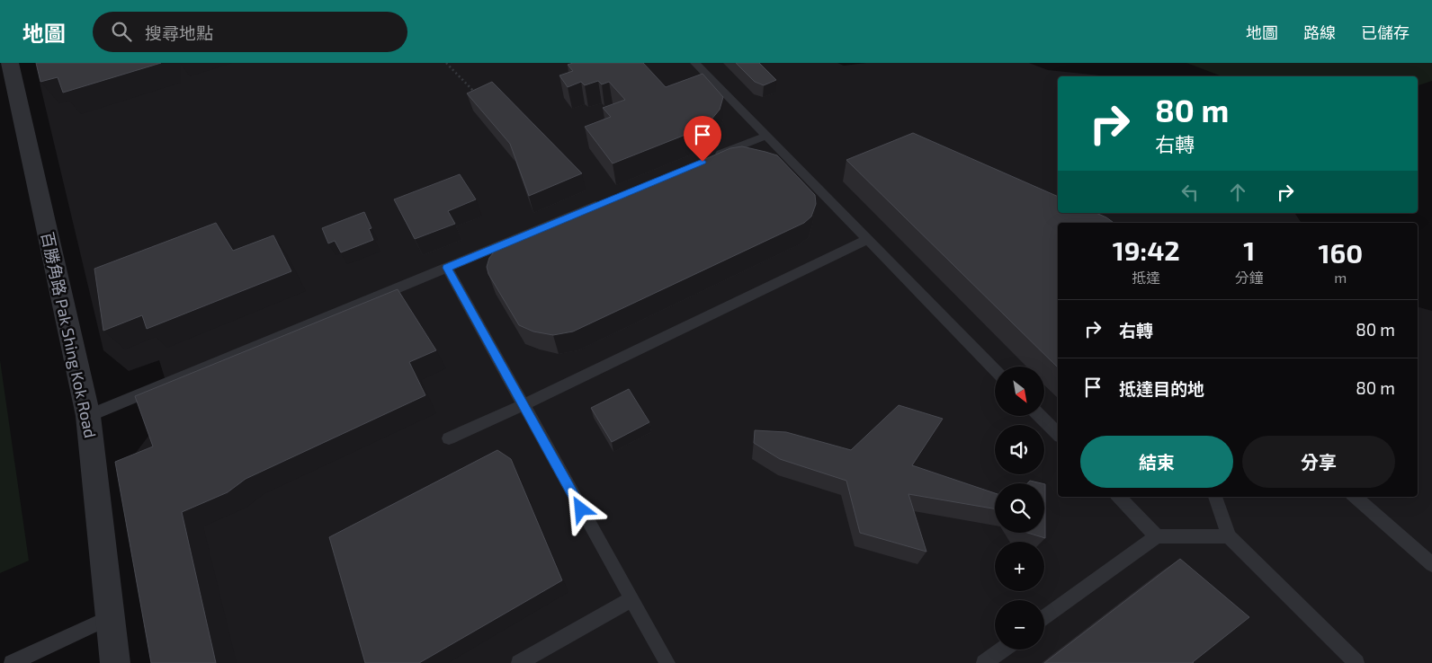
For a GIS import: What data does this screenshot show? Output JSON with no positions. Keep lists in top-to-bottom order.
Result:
{
  "streets": {
    "street": ["百勝角路 Pak Shing Kok Road"]
  },
  "north": "bottom right",
  "page": {
    "header": "地圖",
    "search": "搜尋地點",
    "nav": ["地圖", "路線", "已儲存"],
    "turn": ["80 m", "右轉"],
    "eta": [
      "19:42",
      "抵達",
      "1",
      "分鐘",
      "160",
      "m"
    ],
    "list": [
      {
        "name": "右轉",
        "value": "80 m"
      },
      {
        "name": "抵達目的地",
        "value": "80 m"
      }
    ],
    "map_buttons": ["+", "−"],
    "buttons": ["結束", "分享"]
  }
}
